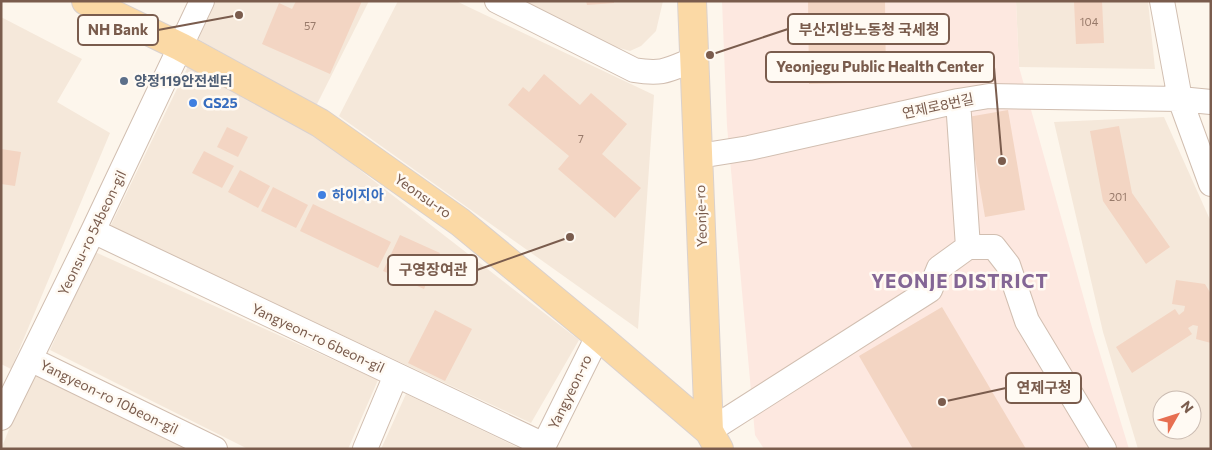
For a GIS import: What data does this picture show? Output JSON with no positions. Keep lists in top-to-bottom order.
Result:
{
  "streets": {
    "main road": ["Yeonsu-ro", "Yeonje-ro"],
    "street": [
      "연제로8번길",
      "Yeonsu-ro 54beon-gil",
      "Yangyeon-ro 6beon-gil",
      "Yangyeon-ro",
      "Yangyeon-ro 10beon-gil"
    ]
  },
  "crossings": [
    ["연제로8번길", "Yeonje-ro"],
    ["Yeonsu-ro", "Yeonje-ro"],
    ["Yeonsu-ro", "Yeonsu-ro 54beon-gil"],
    ["Yeonsu-ro", "Yangyeon-ro"],
    ["Yeonsu-ro 54beon-gil", "Yangyeon-ro 6beon-gil"],
    ["Yeonsu-ro 54beon-gil", "Yangyeon-ro 10beon-gil"],
    ["Yangyeon-ro 6beon-gil", "Yangyeon-ro"]
  ],
  "districts": ["YEONJE DISTRICT"],
  "places": [
    "NH Bank",
    "부산지방노동청 국세청",
    "양정119안전센터",
    "GS25",
    "Yeonjegu Public Health Center",
    "하이지아",
    "구영장여관",
    "연제구청"
  ],
  "house_numbers": [
    "104",
    "57",
    "7",
    "201"
  ],
  "north": "top right"
}
